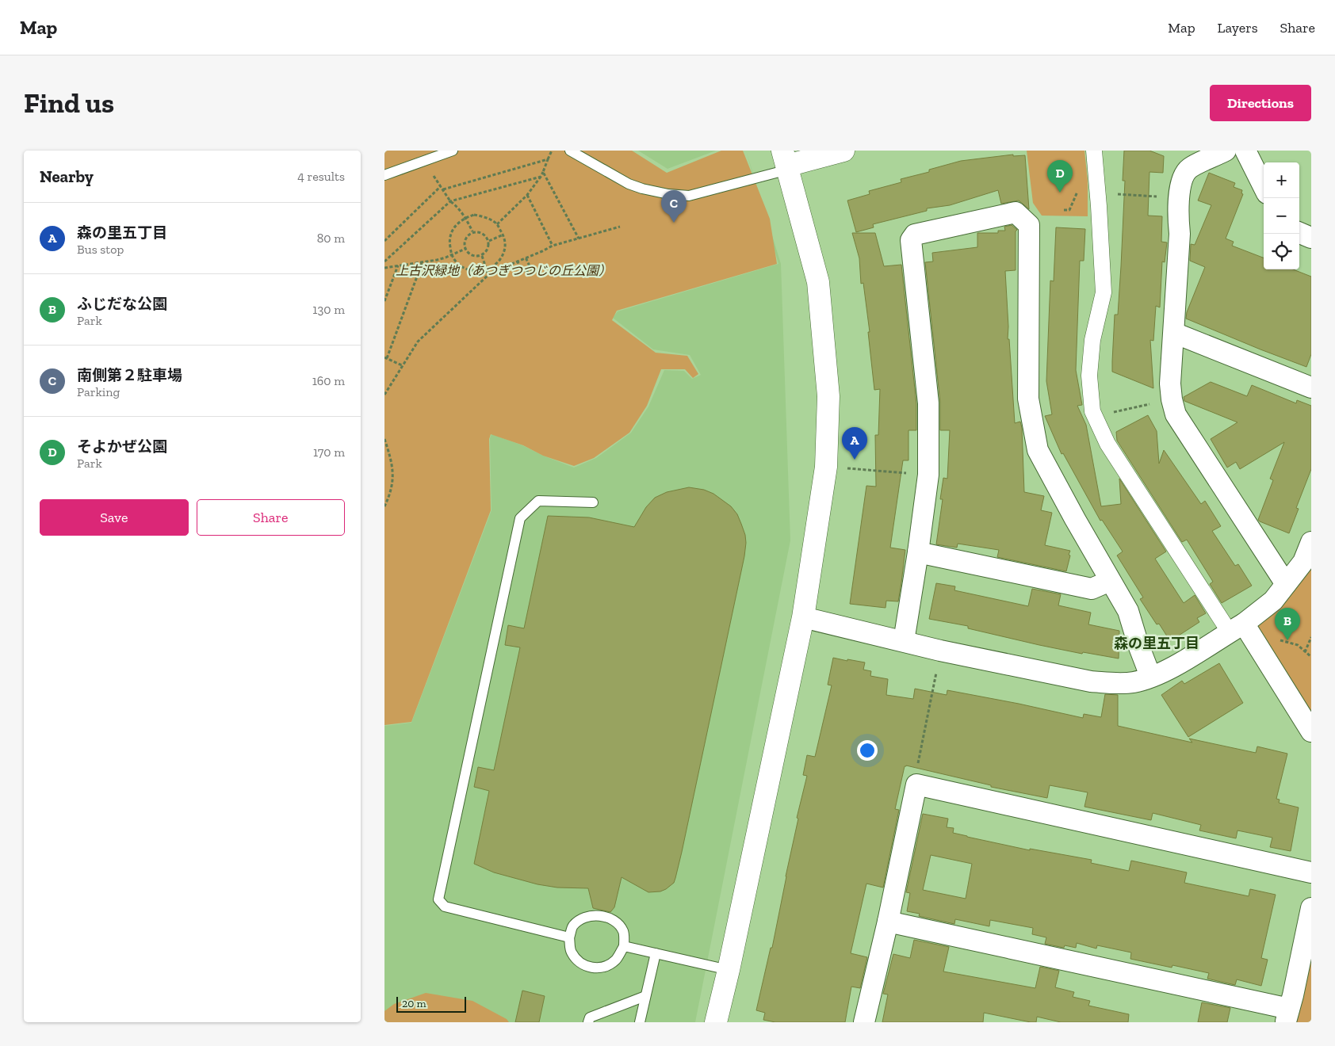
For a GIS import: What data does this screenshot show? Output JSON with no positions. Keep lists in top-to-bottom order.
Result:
{
  "districts": ["森の里五丁目"],
  "parks": ["上古沢緑地（あつぎつつじの丘公園）"],
  "scale_bar": "20 m",
  "page": {
    "header": "Map",
    "nav": ["Map", "Layers", "Share"],
    "buttons": [
      "Directions",
      ["Save", "Share"]
    ],
    "title": "Find us",
    "heading": ["Nearby", "4 results"],
    "pins": [
      "D",
      "C",
      "A",
      "B"
    ],
    "map_buttons": ["+", "−"],
    "list": [
      {
        "mark": "A",
        "name": "森の里五丁目",
        "note": "Bus stop",
        "value": "80 m"
      },
      {
        "mark": "B",
        "name": "ふじだな公園",
        "note": "Park",
        "value": "130 m"
      },
      {
        "mark": "C",
        "name": "南側第２駐車場",
        "note": "Parking",
        "value": "160 m"
      },
      {
        "mark": "D",
        "name": "そよかぜ公園",
        "note": "Park",
        "value": "170 m"
      }
    ],
    "scale": "20 m"
  }
}
